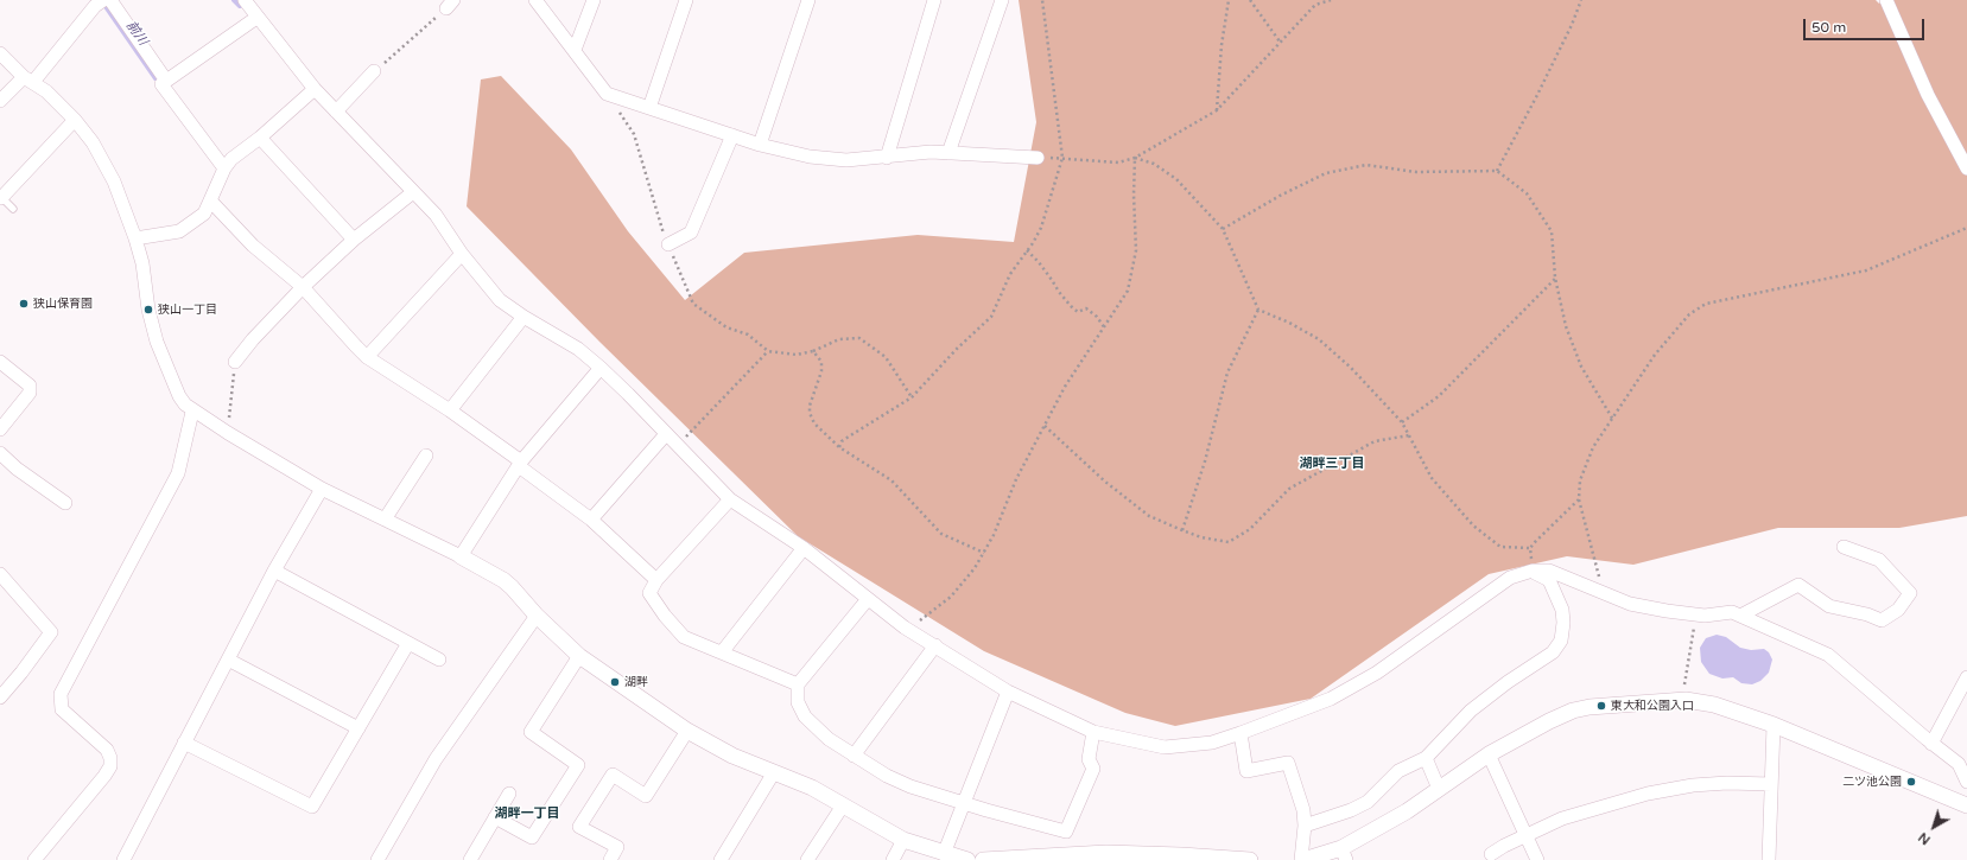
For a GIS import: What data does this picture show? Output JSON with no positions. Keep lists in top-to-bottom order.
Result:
{
  "districts": ["湖畔三丁目", "湖畔一丁目"],
  "water": ["前川"],
  "places": [
    "狭山保育園",
    "狭山一丁目",
    "湖畔",
    "東大和公園入口",
    "二ツ池公園"
  ],
  "scale_bar": "50 m",
  "north": "bottom left"
}
